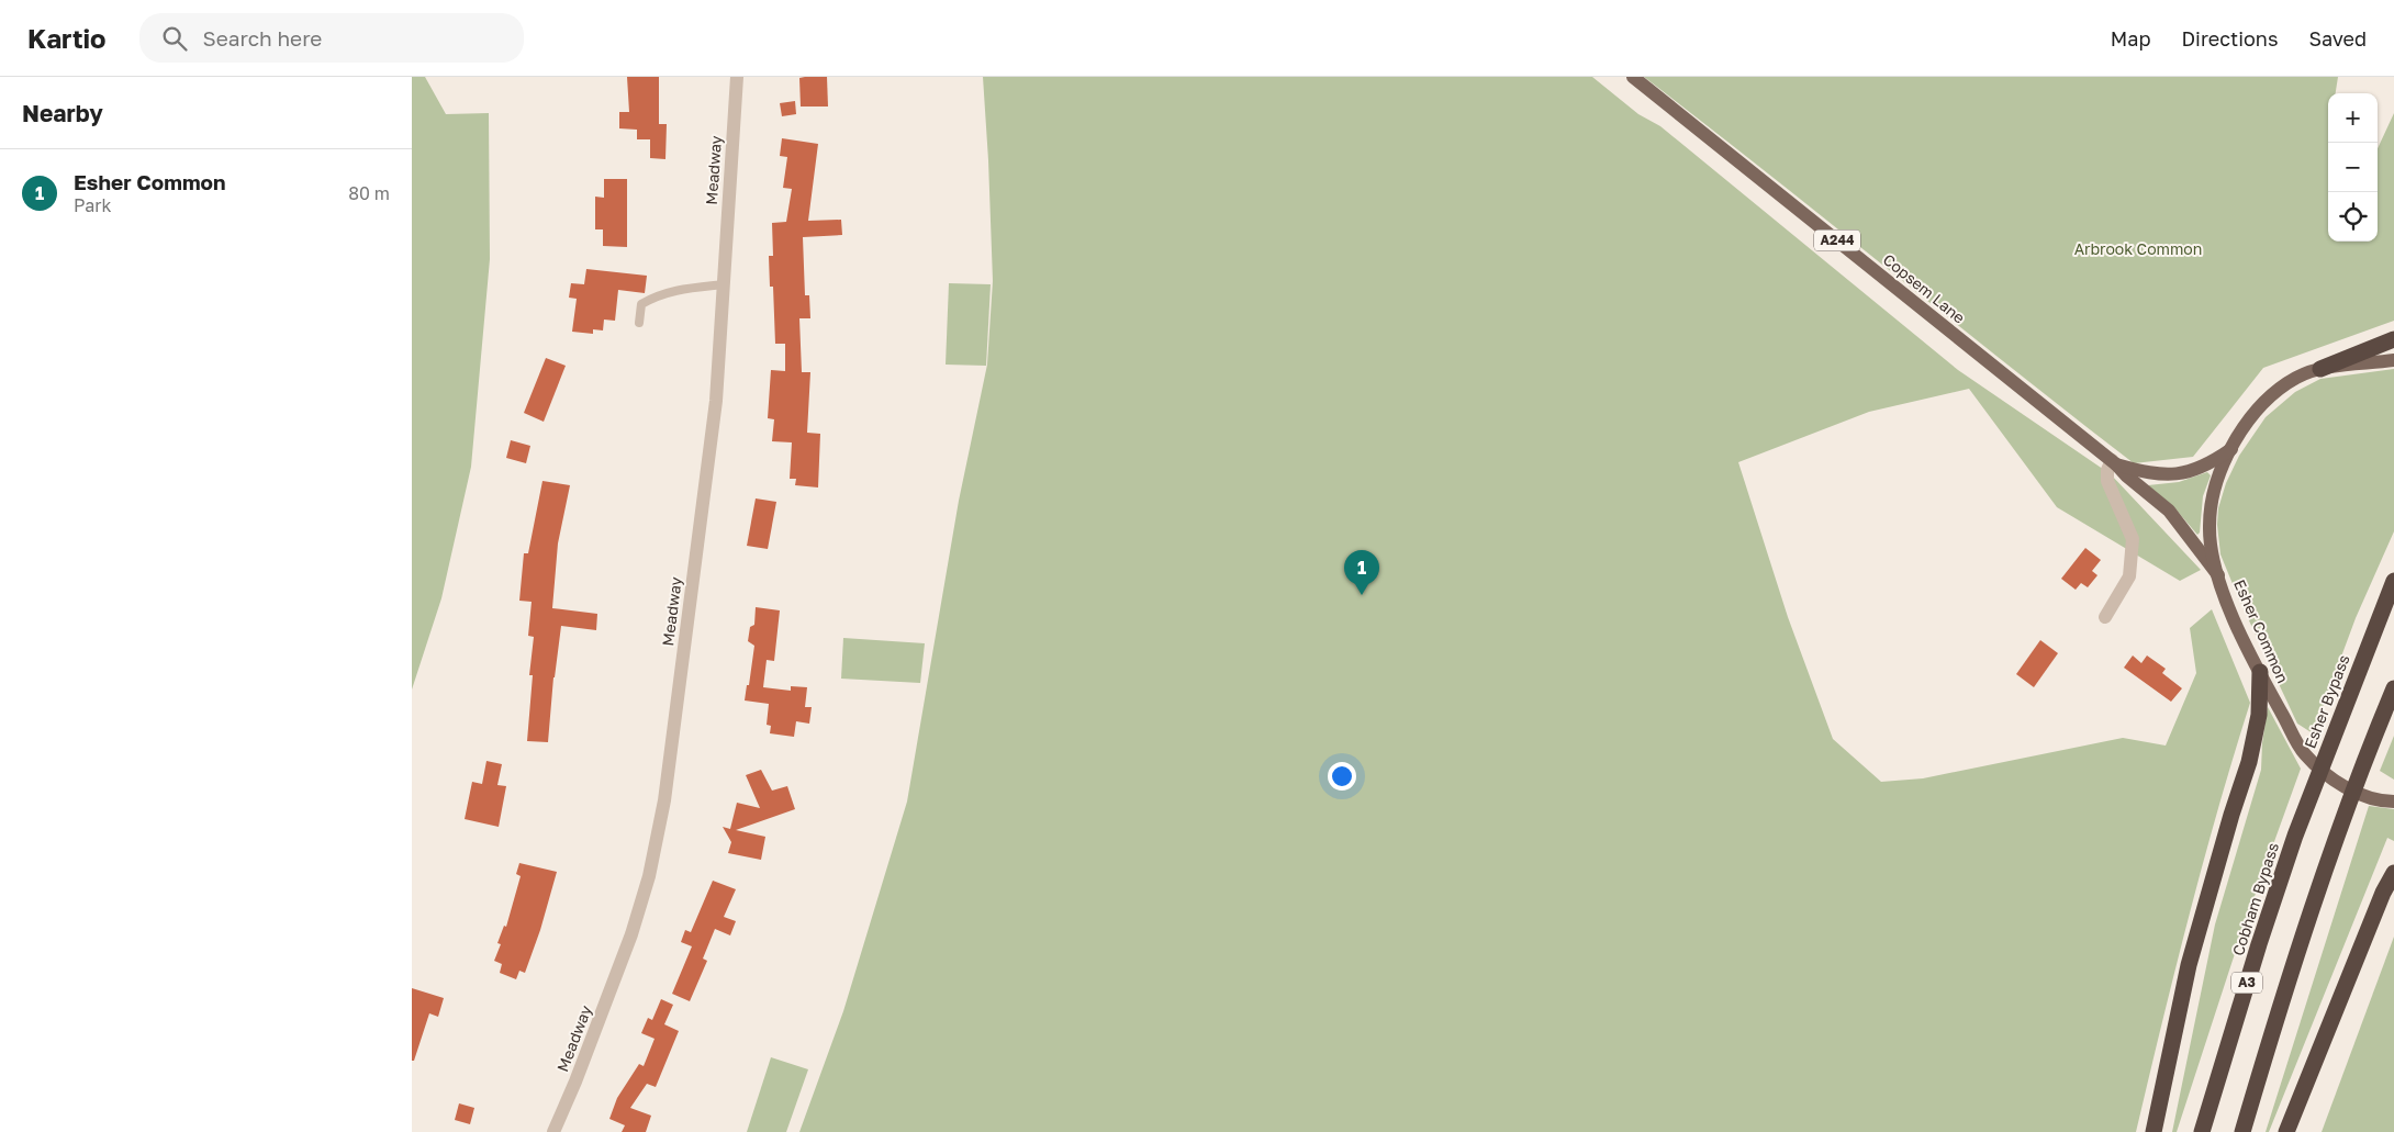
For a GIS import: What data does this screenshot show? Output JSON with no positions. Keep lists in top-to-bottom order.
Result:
{
  "streets": {
    "highway": ["Esher Bypass", "Cobham Bypass", "A3"],
    "main road": ["A244", "Copsem Lane", "Esher Common"],
    "street": ["Meadway"]
  },
  "crossings": [
    ["Copsem Lane", "Esher Common"],
    ["Esher Bypass", "Cobham Bypass"]
  ],
  "parks": ["Arbrook Common"],
  "page": {
    "header": "Kartio",
    "search": "Search here",
    "nav": ["Map", "Directions", "Saved"],
    "heading": "Nearby",
    "map_buttons": ["+", "−"],
    "list": [
      {
        "mark": "1",
        "name": "Esher Common",
        "note": "Park",
        "value": "80 m"
      }
    ],
    "pins": "1"
  }
}
